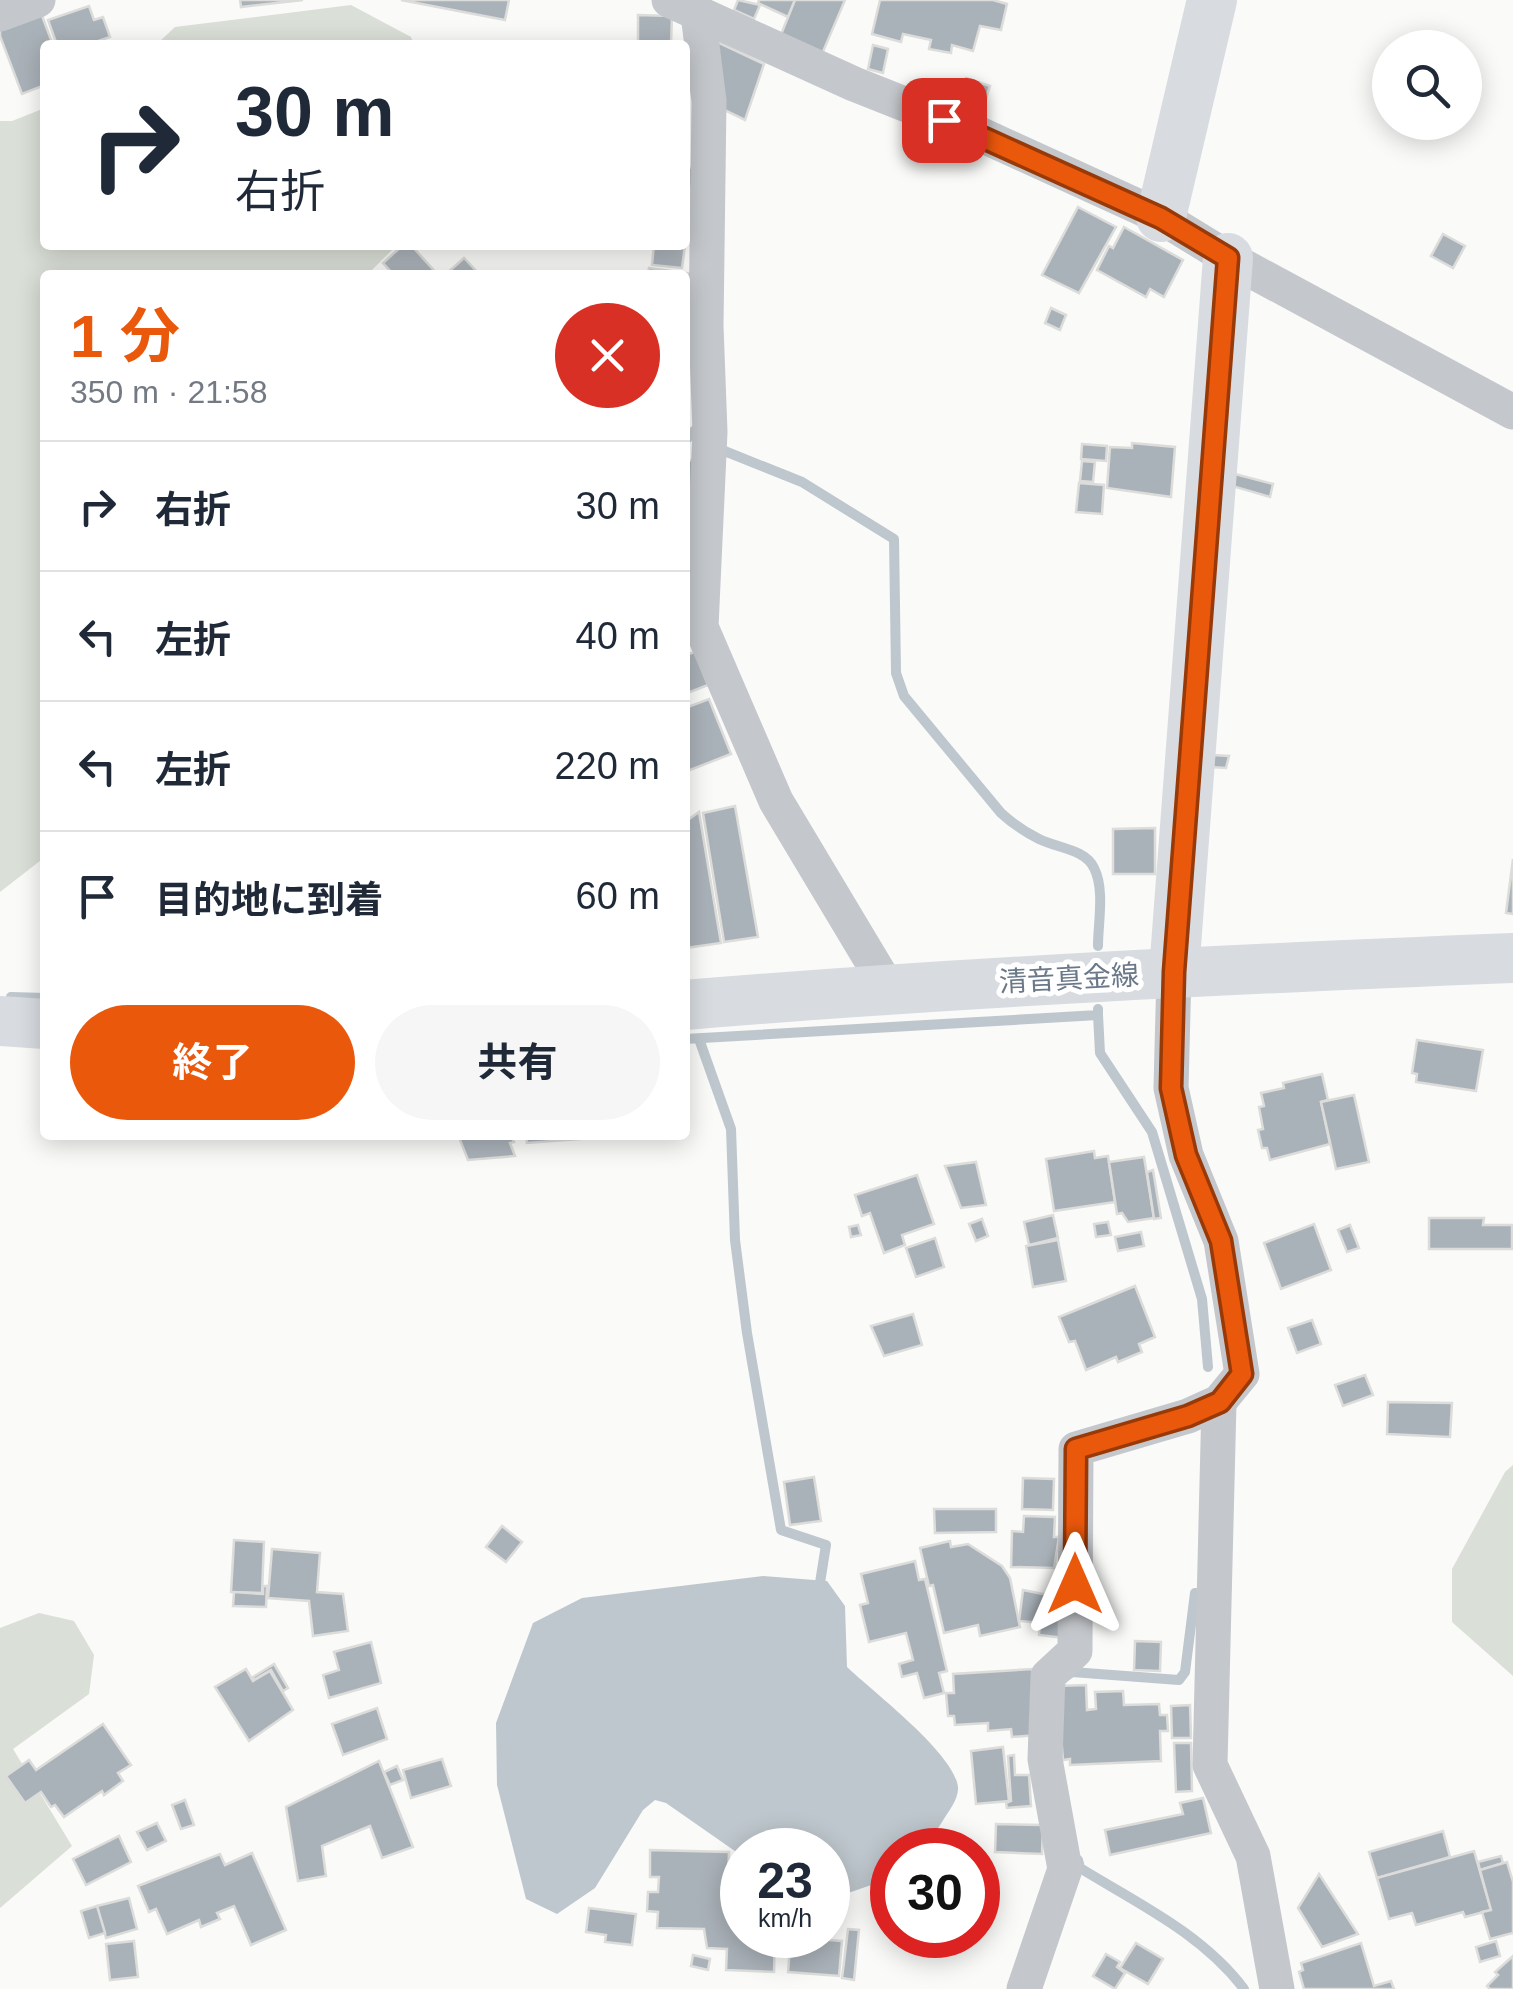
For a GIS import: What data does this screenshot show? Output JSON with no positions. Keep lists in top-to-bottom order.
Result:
{
  "streets": {
    "street": ["清音真金線"]
  },
  "page": {
    "turn": ["30 m", "右折"],
    "heading": ["1 分", "350 m · 21:58"],
    "list": [
      {
        "name": "右折",
        "value": "30 m"
      },
      {
        "name": "左折",
        "value": "40 m"
      },
      {
        "name": "左折",
        "value": "220 m"
      },
      {
        "name": "目的地に到着",
        "value": "60 m"
      }
    ],
    "buttons": ["終了", "共有"],
    "speed": "23 km/h",
    "limit": "30"
  }
}
